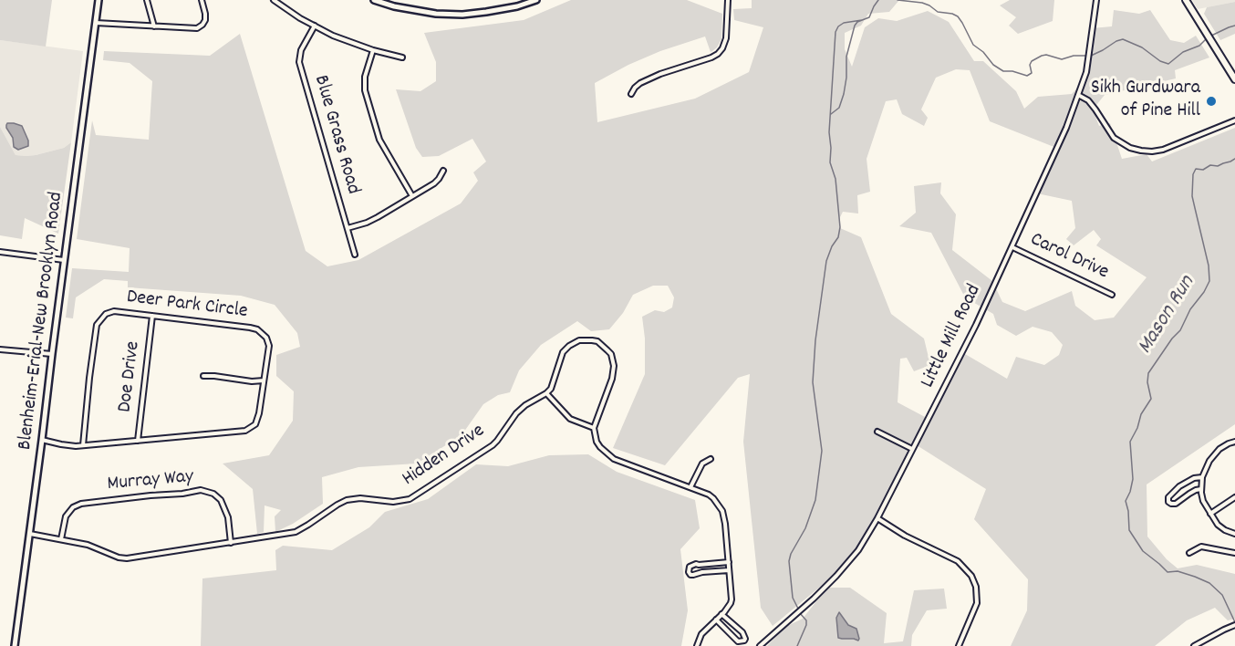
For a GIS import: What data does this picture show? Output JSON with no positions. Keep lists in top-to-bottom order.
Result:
{
  "streets": {
    "main road": ["Blenheim-Erial-New Brooklyn Road"],
    "street": [
      "Blue Grass Road",
      "Carol Drive",
      "Deer Park Circle",
      "Little Mill Road",
      "Doe Drive",
      "Hidden Drive",
      "Murray Way"
    ]
  },
  "crossings": [
    ["Carol Drive", "Little Mill Road"],
    ["Deer Park Circle", "Blenheim-Erial-New Brooklyn Road"],
    ["Deer Park Circle", "Doe Drive"],
    ["Blenheim-Erial-New Brooklyn Road", "Hidden Drive"],
    ["Hidden Drive", "Murray Way"]
  ],
  "water": ["Mason Run"],
  "places": ["Sikh Gurdwara of Pine Hill"]
}
